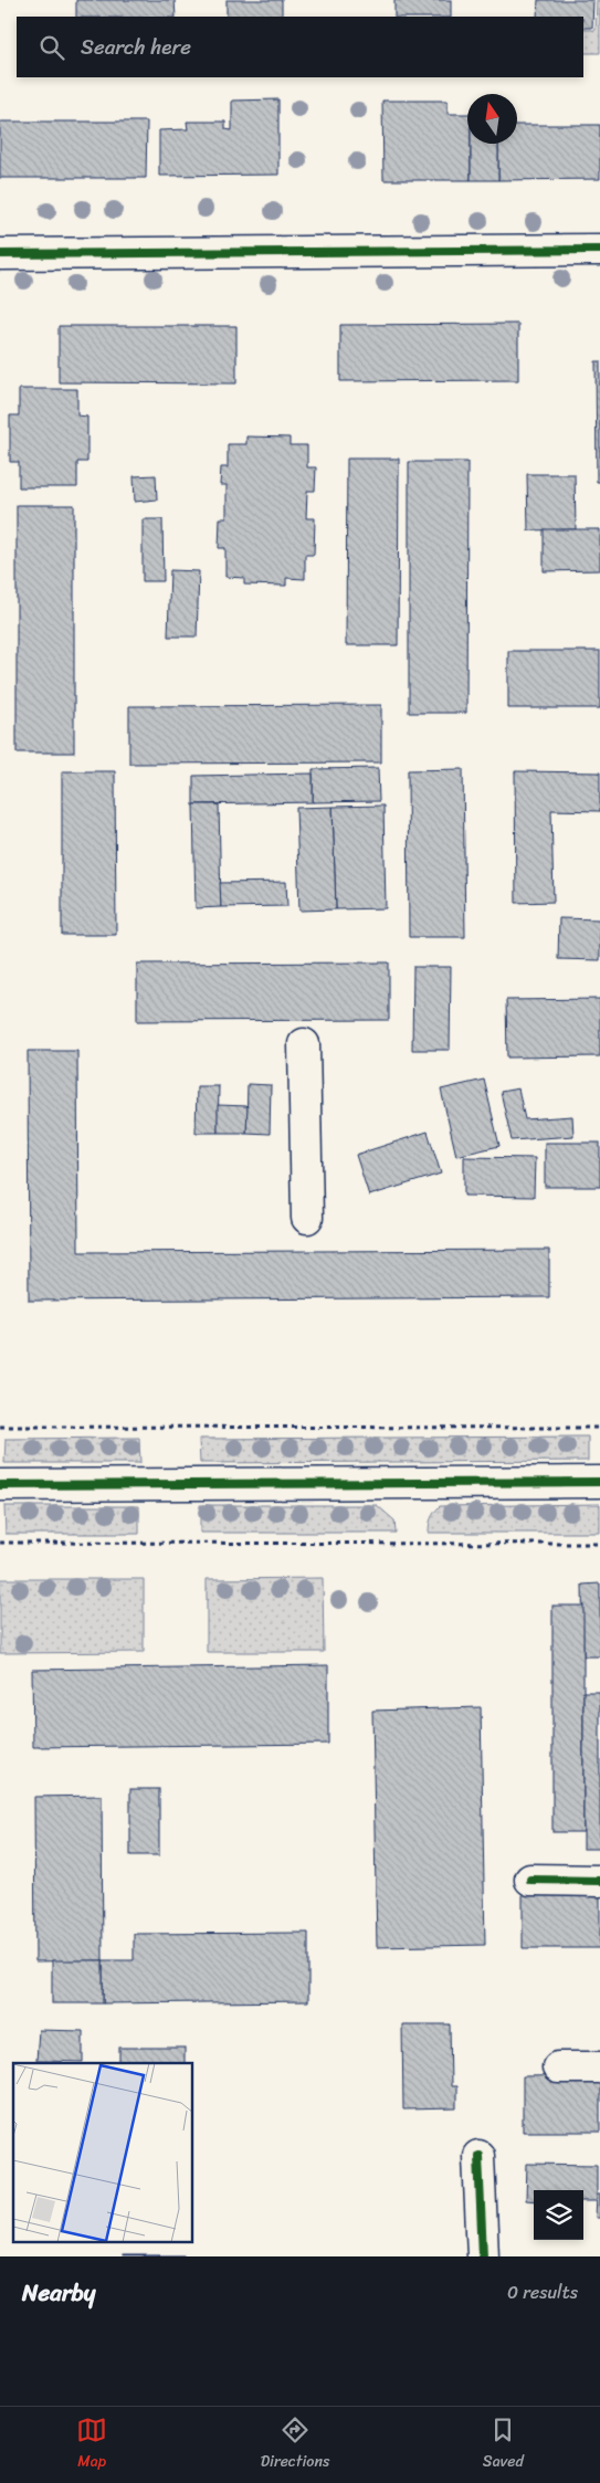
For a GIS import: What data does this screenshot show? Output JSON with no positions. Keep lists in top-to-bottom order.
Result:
{
  "north": "top",
  "page": {
    "search": "Search here",
    "heading": ["Nearby", "0 results"],
    "nav": ["Map", "Directions", "Saved"]
  }
}
